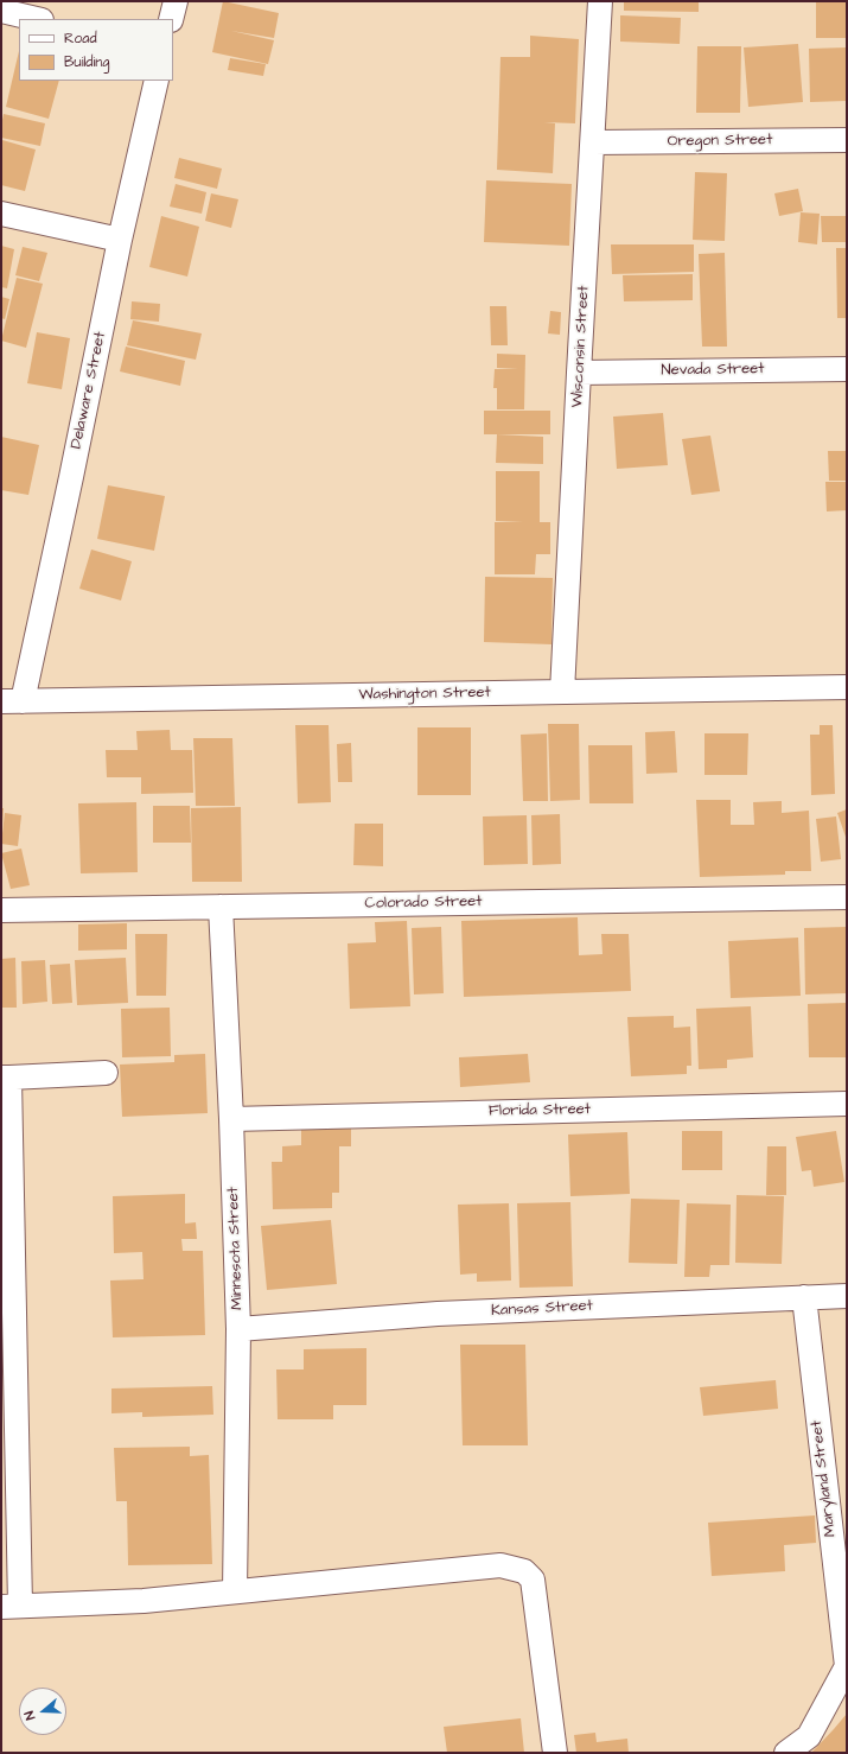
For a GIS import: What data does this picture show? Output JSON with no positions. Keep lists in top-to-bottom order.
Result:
{
  "streets": {
    "street": [
      "Oregon Street",
      "Wisconsin Street",
      "Nevada Street",
      "Delaware Street",
      "Washington Street",
      "Colorado Street",
      "Florida Street",
      "Minnesota Street",
      "Kansas Street",
      "Maryland Street"
    ]
  },
  "crossings": [
    ["Oregon Street", "Wisconsin Street"],
    ["Wisconsin Street", "Nevada Street"],
    ["Wisconsin Street", "Washington Street"],
    ["Delaware Street", "Washington Street"],
    ["Colorado Street", "Minnesota Street"],
    ["Florida Street", "Minnesota Street"],
    ["Minnesota Street", "Kansas Street"],
    ["Kansas Street", "Maryland Street"]
  ],
  "legend": ["Road", "Building"],
  "north": "left"
}
